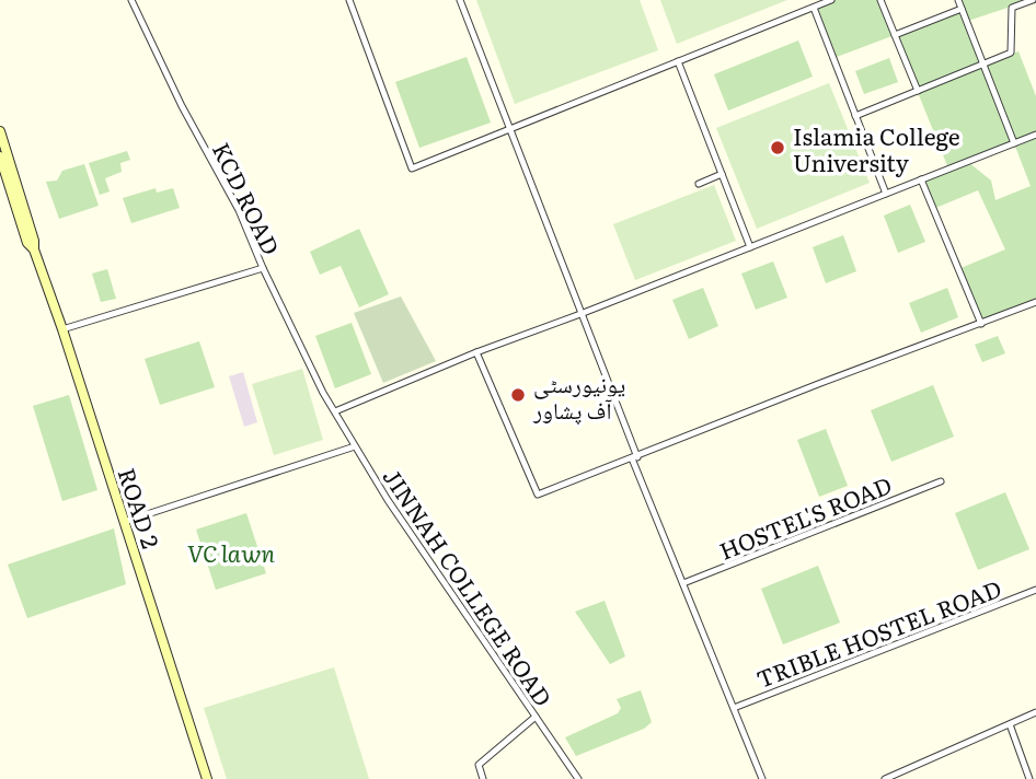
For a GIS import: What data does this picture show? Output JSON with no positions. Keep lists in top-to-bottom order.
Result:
{
  "streets": {
    "street": [
      "KCD ROAD",
      "ROAD 2",
      "HOSTEL'S ROAD",
      "JINNAH COLLEGE ROAD",
      "TRIBLE HOSTEL ROAD"
    ]
  },
  "crossings": [
    ["KCD ROAD", "JINNAH COLLEGE ROAD"]
  ],
  "parks": ["VC lawn"],
  "places": ["Islamia College University", "یونیورسٹی آف پشاور"]
}
